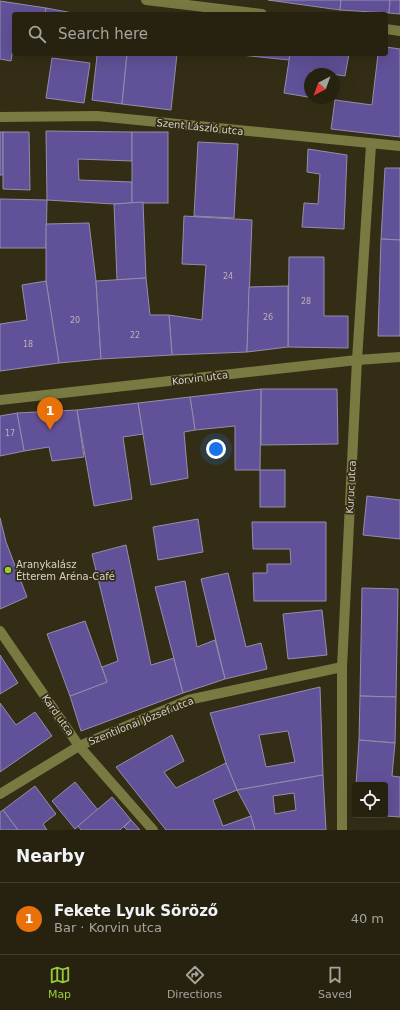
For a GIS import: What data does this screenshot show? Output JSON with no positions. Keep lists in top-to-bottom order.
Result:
{
  "streets": {
    "street": [
      "Szent László utca",
      "Korvin utca",
      "Kuruc utca",
      "Kard utca",
      "Szentilonai József utca"
    ]
  },
  "crossings": [
    ["Szent László utca", "Kuruc utca"],
    ["Korvin utca", "Kuruc utca"],
    ["Kuruc utca", "Szentilonai József utca"],
    ["Kard utca", "Szentilonai József utca"]
  ],
  "places": ["Aranykalász Étterem Aréna-Café"],
  "house_numbers": [
    "24",
    "28",
    "26",
    "20",
    "22",
    "18",
    "17"
  ],
  "north": "bottom left",
  "page": {
    "search": "Search here",
    "pins": "1",
    "heading": "Nearby",
    "list": [
      {
        "mark": "1",
        "name": "Fekete Lyuk Söröző",
        "note": "Bar · Korvin utca",
        "value": "40 m"
      }
    ],
    "nav": ["Map", "Directions", "Saved"]
  }
}
